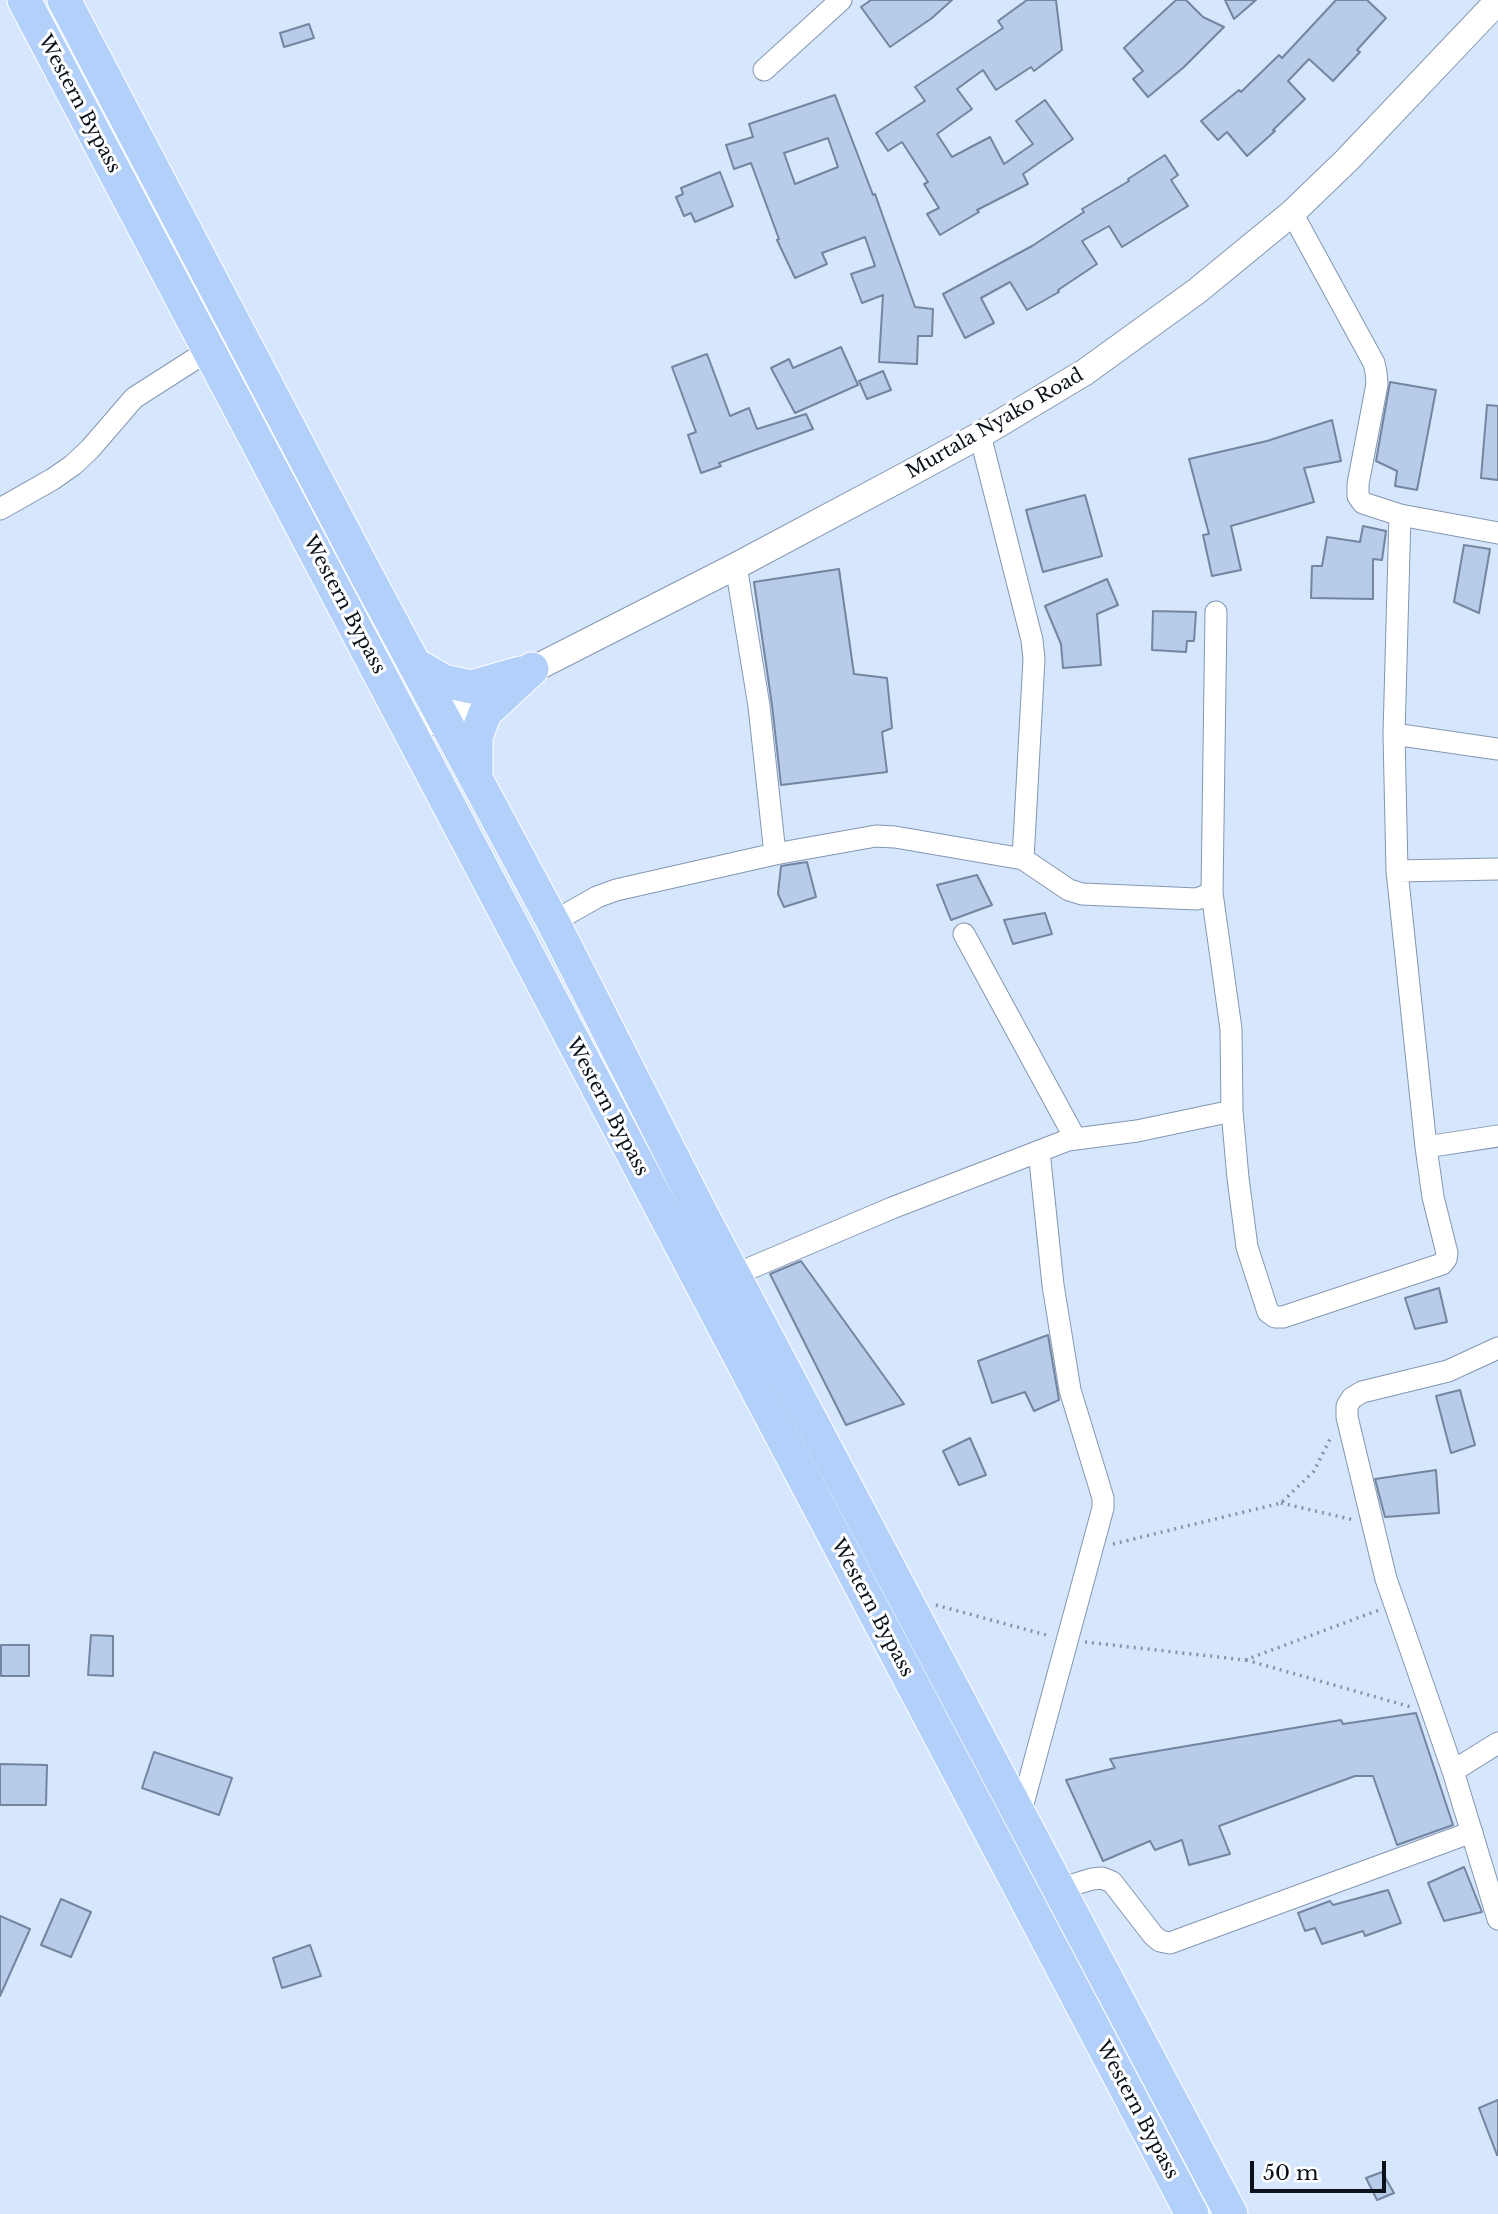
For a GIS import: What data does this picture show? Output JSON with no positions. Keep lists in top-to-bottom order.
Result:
{
  "streets": {
    "main road": ["Western Bypass"],
    "street": ["Murtala Nyako Road"]
  },
  "crossings": [
    ["Western Bypass", "Murtala Nyako Road"]
  ],
  "scale_bar": "50 m"
}
